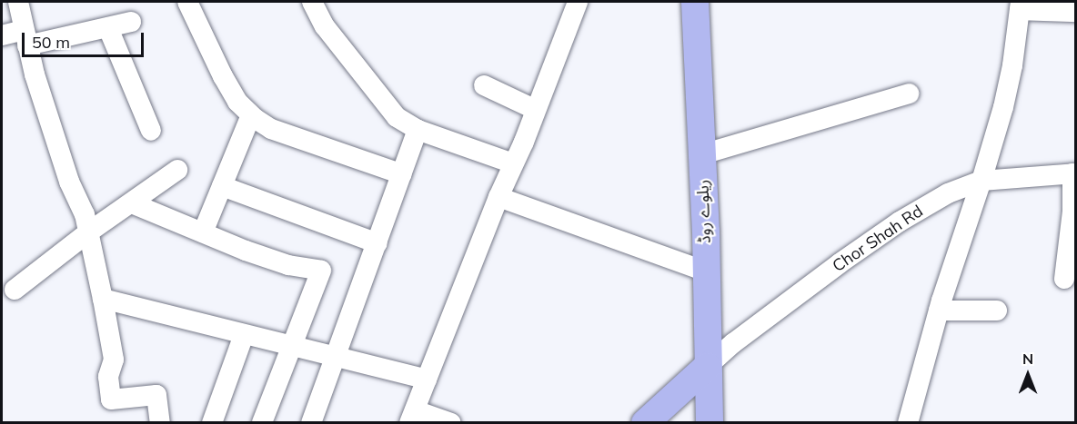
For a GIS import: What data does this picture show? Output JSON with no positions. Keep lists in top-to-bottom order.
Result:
{
  "streets": {
    "main road": ["ریلوے روڈ"],
    "street": ["Chor Shah Rd"]
  },
  "crossings": [
    ["ریلوے روڈ", "Chor Shah Rd"]
  ],
  "scale_bar": "50 m",
  "north": "top"
}
